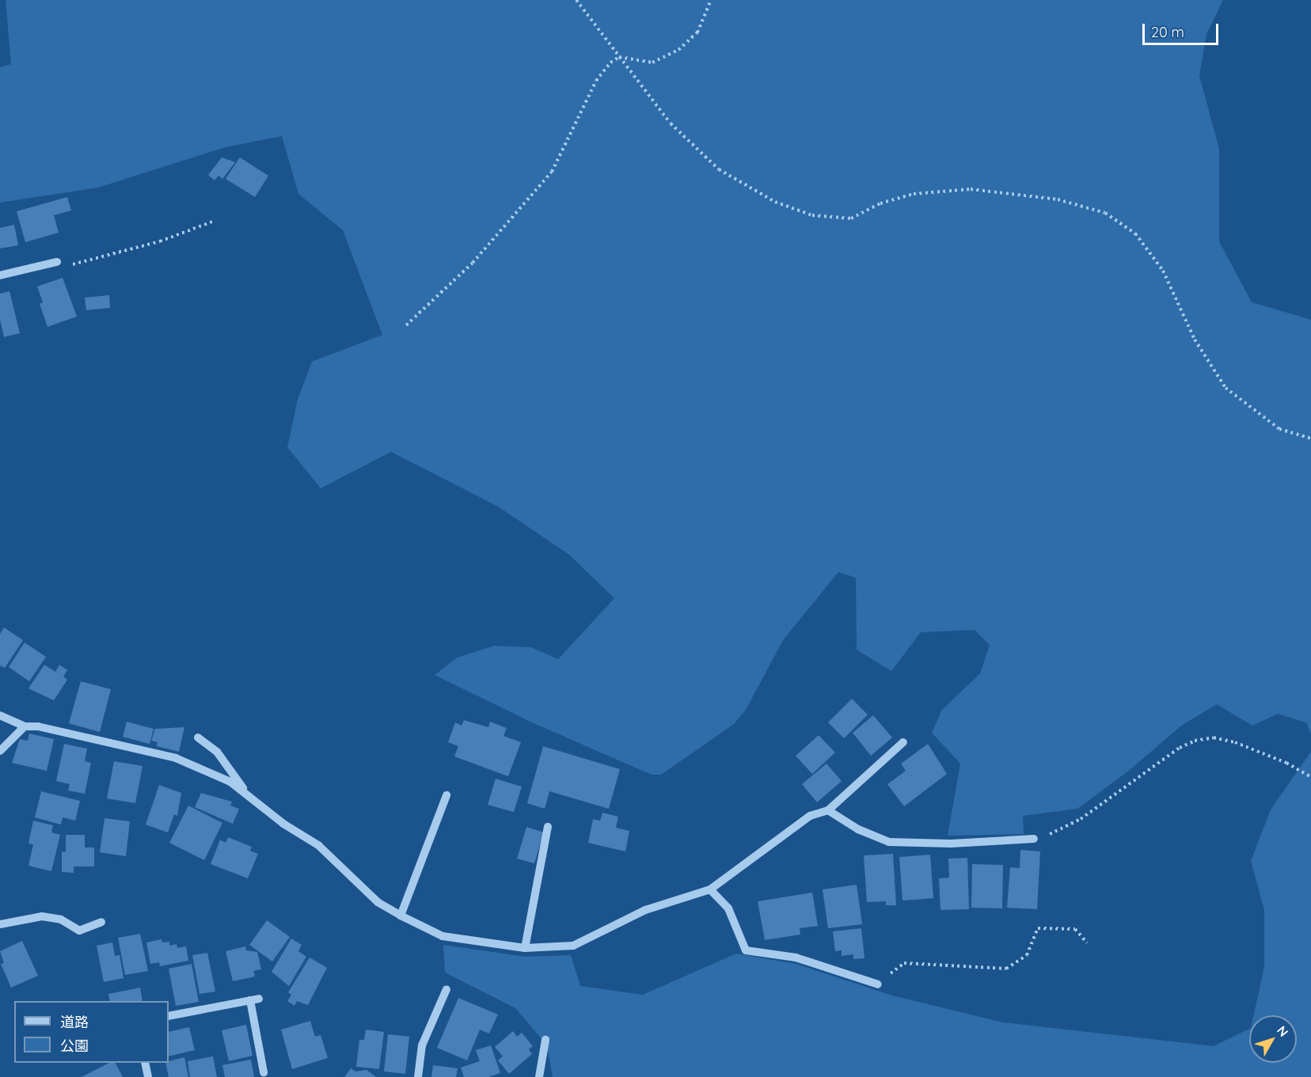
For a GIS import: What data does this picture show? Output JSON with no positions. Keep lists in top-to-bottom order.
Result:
{
  "legend": ["道路", "公園"],
  "scale_bar": "20 m",
  "north": "top right"
}
